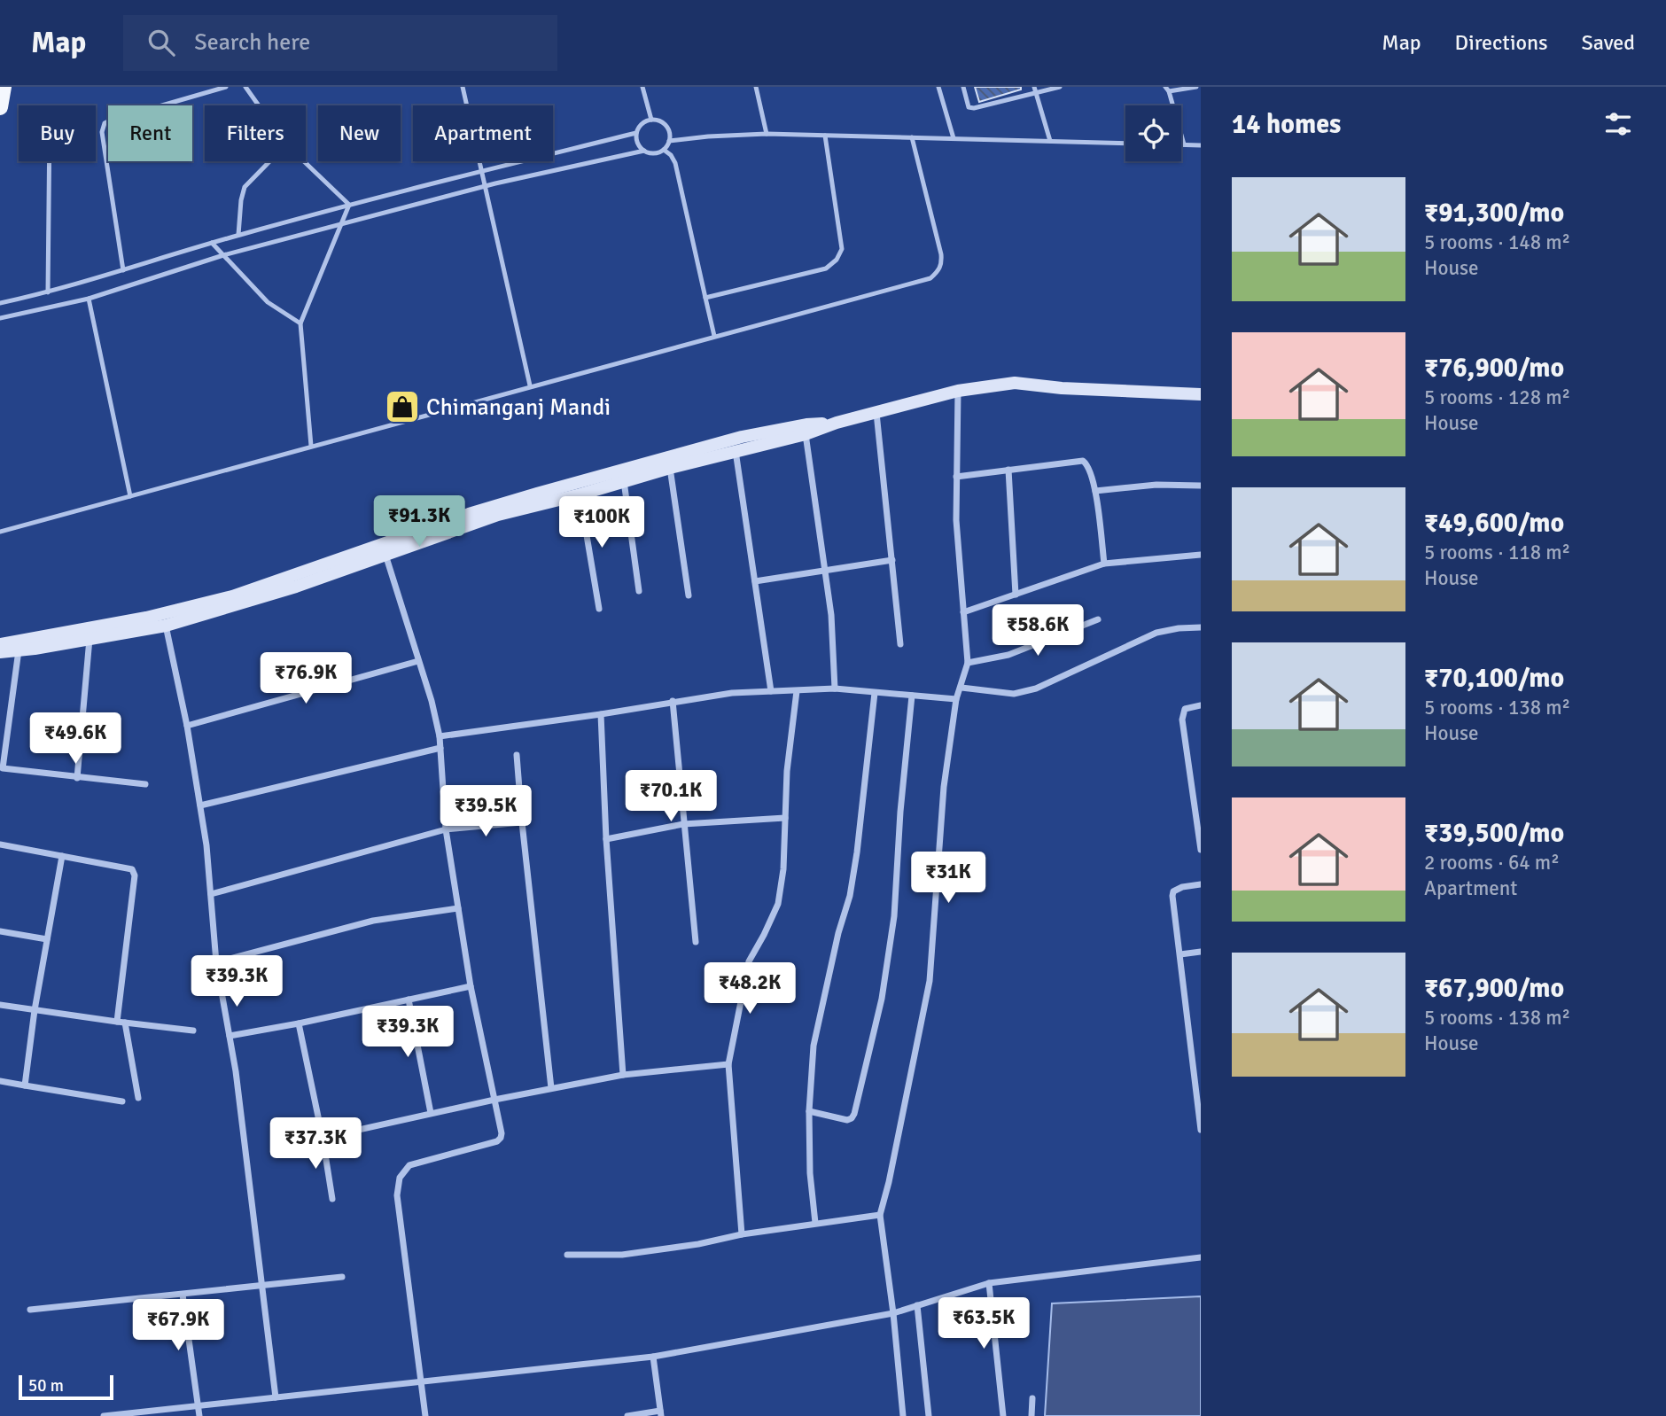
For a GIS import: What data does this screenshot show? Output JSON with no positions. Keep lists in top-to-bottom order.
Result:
{
  "places": {
    "shop": ["Chimanganj Mandi"]
  },
  "scale_bar": "50 m",
  "page": {
    "header": "Map",
    "search": "Search here",
    "nav": ["Map", "Directions", "Saved"],
    "heading": "14 homes",
    "chip": [
      "Buy",
      "Rent",
      "Filters",
      "New",
      "Apartment"
    ],
    "list": [
      {
        "name": "₹91,300/mo",
        "note": "5 rooms · 148 m² · House"
      },
      {
        "name": "₹76,900/mo",
        "note": "5 rooms · 128 m² · House"
      },
      {
        "name": "₹49,600/mo",
        "note": "5 rooms · 118 m² · House"
      },
      {
        "name": "₹70,100/mo",
        "note": "5 rooms · 138 m² · House"
      },
      {
        "name": "₹39,500/mo",
        "note": "2 rooms · 64 m² · Apartment"
      },
      {
        "name": "₹67,900/mo",
        "note": "5 rooms · 138 m² · House"
      }
    ],
    "price": [
      "₹91.3K",
      "₹100K",
      "₹58.6K",
      "₹76.9K",
      "₹49.6K",
      "₹70.1K",
      "₹39.5K",
      "₹31K",
      "₹39.3K",
      "₹48.2K",
      "₹39.3K",
      "₹37.3K",
      "₹63.5K",
      "₹67.9K"
    ],
    "scale": "50 m"
  }
}
